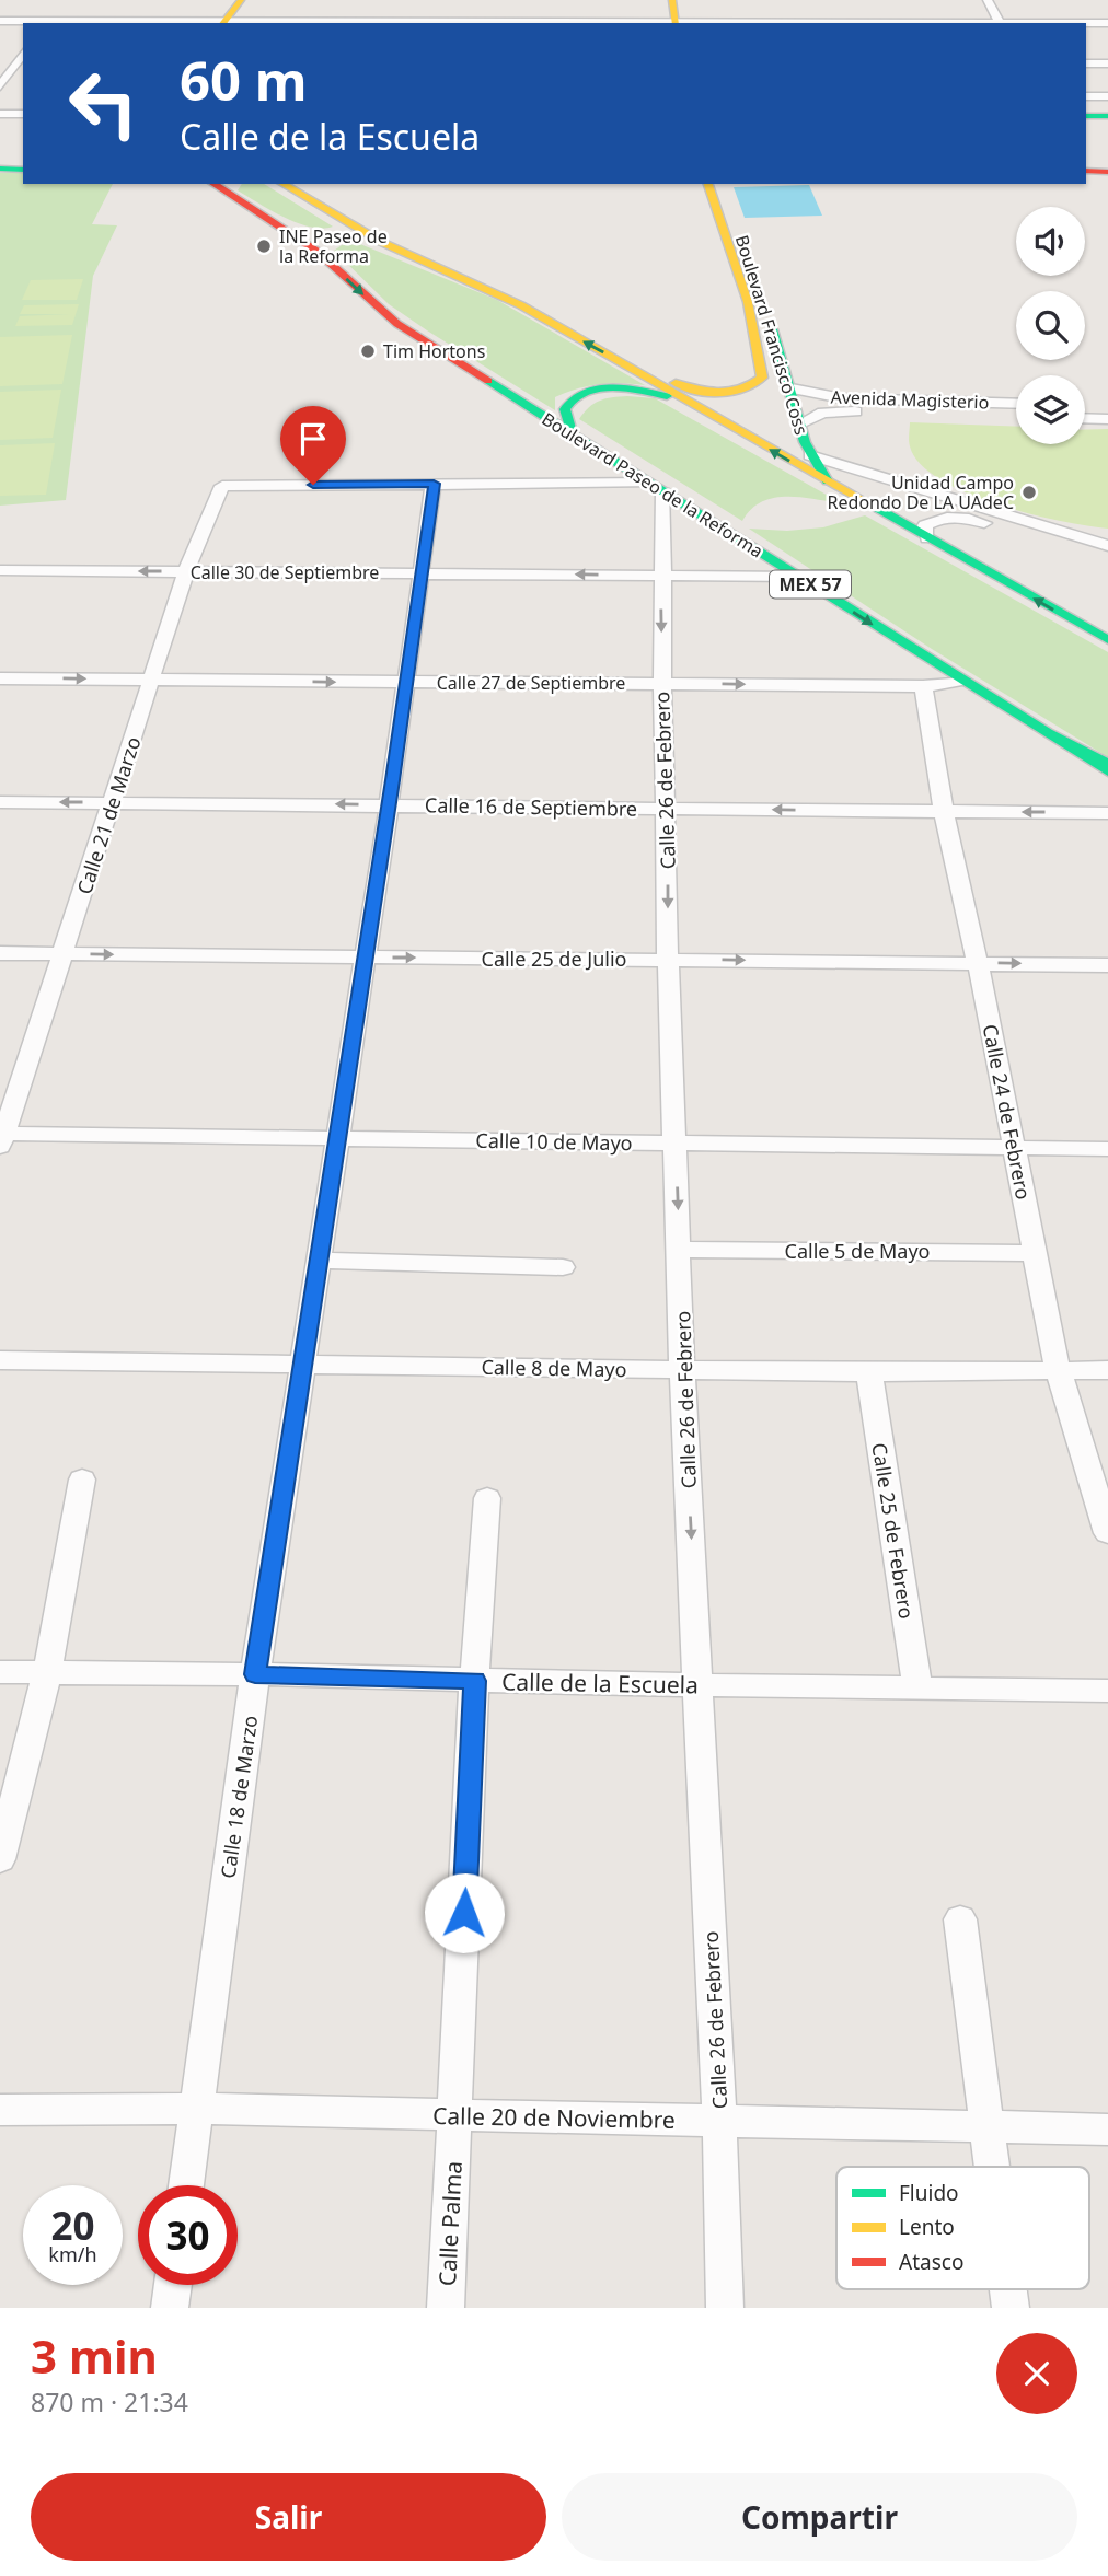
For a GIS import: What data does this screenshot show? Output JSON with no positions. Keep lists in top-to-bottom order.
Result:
{
  "streets": {
    "main road": ["Boulevard Francisco Coss", "Boulevard Paseo de la Reforma", "MEX 57"],
    "street": [
      "Avenida Magisterio",
      "Calle 30 de Septiembre",
      "Calle 27 de Septiembre",
      "Calle 26 de Febrero",
      "Calle 16 de Septiembre",
      "Calle 21 de Marzo",
      "Calle 25 de Julio",
      "Calle 24 de Febrero",
      "Calle 10 de Mayo",
      "Calle 5 de Mayo",
      "Calle 8 de Mayo",
      "Calle 25 de Febrero",
      "Calle de la Escuela",
      "Calle 18 de Marzo",
      "Calle 20 de Noviembre",
      "Calle Palma"
    ]
  },
  "crossings": [
    ["Boulevard Francisco Coss", "Avenida Magisterio"],
    ["Boulevard Francisco Coss", "Boulevard Paseo de la Reforma"],
    ["Boulevard Paseo de la Reforma", "Calle 30 de Septiembre"],
    ["Boulevard Paseo de la Reforma", "Calle 27 de Septiembre"],
    ["Boulevard Paseo de la Reforma", "Calle 26 de Febrero"],
    ["Calle 30 de Septiembre", "Calle 26 de Febrero"],
    ["Calle 30 de Septiembre", "Calle 21 de Marzo"],
    ["Calle 30 de Septiembre", "Calle 18 de Marzo"],
    ["Calle 27 de Septiembre", "Calle 26 de Febrero"],
    ["Calle 27 de Septiembre", "Calle 21 de Marzo"],
    ["Calle 27 de Septiembre", "Calle 24 de Febrero"],
    ["Calle 27 de Septiembre", "Calle 18 de Marzo"],
    ["Calle 26 de Febrero", "Calle 16 de Septiembre"],
    ["Calle 26 de Febrero", "Calle 25 de Julio"],
    ["Calle 26 de Febrero", "Calle 10 de Mayo"],
    ["Calle 26 de Febrero", "Calle 5 de Mayo"],
    ["Calle 26 de Febrero", "Calle 8 de Mayo"],
    ["Calle 26 de Febrero", "Calle de la Escuela"],
    ["Calle 26 de Febrero", "Calle 20 de Noviembre"],
    ["Calle 16 de Septiembre", "Calle 21 de Marzo"],
    ["Calle 16 de Septiembre", "Calle 24 de Febrero"],
    ["Calle 16 de Septiembre", "Calle 18 de Marzo"],
    ["Calle 21 de Marzo", "Calle 25 de Julio"],
    ["Calle 21 de Marzo", "Calle 10 de Mayo"],
    ["Calle 21 de Marzo", "Calle 18 de Marzo"],
    ["Calle 25 de Julio", "Calle 24 de Febrero"],
    ["Calle 25 de Julio", "Calle 18 de Marzo"],
    ["Calle 24 de Febrero", "Calle 10 de Mayo"],
    ["Calle 24 de Febrero", "Calle 5 de Mayo"],
    ["Calle 24 de Febrero", "Calle 8 de Mayo"],
    ["Calle 10 de Mayo", "Calle 18 de Marzo"],
    ["Calle 8 de Mayo", "Calle 25 de Febrero"],
    ["Calle 8 de Mayo", "Calle 18 de Marzo"],
    ["Calle 25 de Febrero", "Calle de la Escuela"],
    ["Calle de la Escuela", "Calle 18 de Marzo"],
    ["Calle de la Escuela", "Calle Palma"],
    ["Calle 18 de Marzo", "Calle 20 de Noviembre"],
    ["Calle 20 de Noviembre", "Calle Palma"]
  ],
  "one_way": [
    "Calle 27 de Septiembre",
    "Calle 26 de Febrero",
    "Calle 16 de Septiembre",
    "Calle 25 de Julio"
  ],
  "places": ["INE Paseo de la Reforma", "Tim Hortons", "Unidad Campo Redondo De LA UAdeC"],
  "legend": ["Fluido", "Lento", "Atasco"],
  "page": {
    "turn": ["60 m", "Calle de la Escuela"],
    "speed": "20 km/h",
    "limit": "30",
    "heading": ["3 min", "870 m · 21:34"],
    "buttons": ["Salir", "Compartir"]
  }
}
